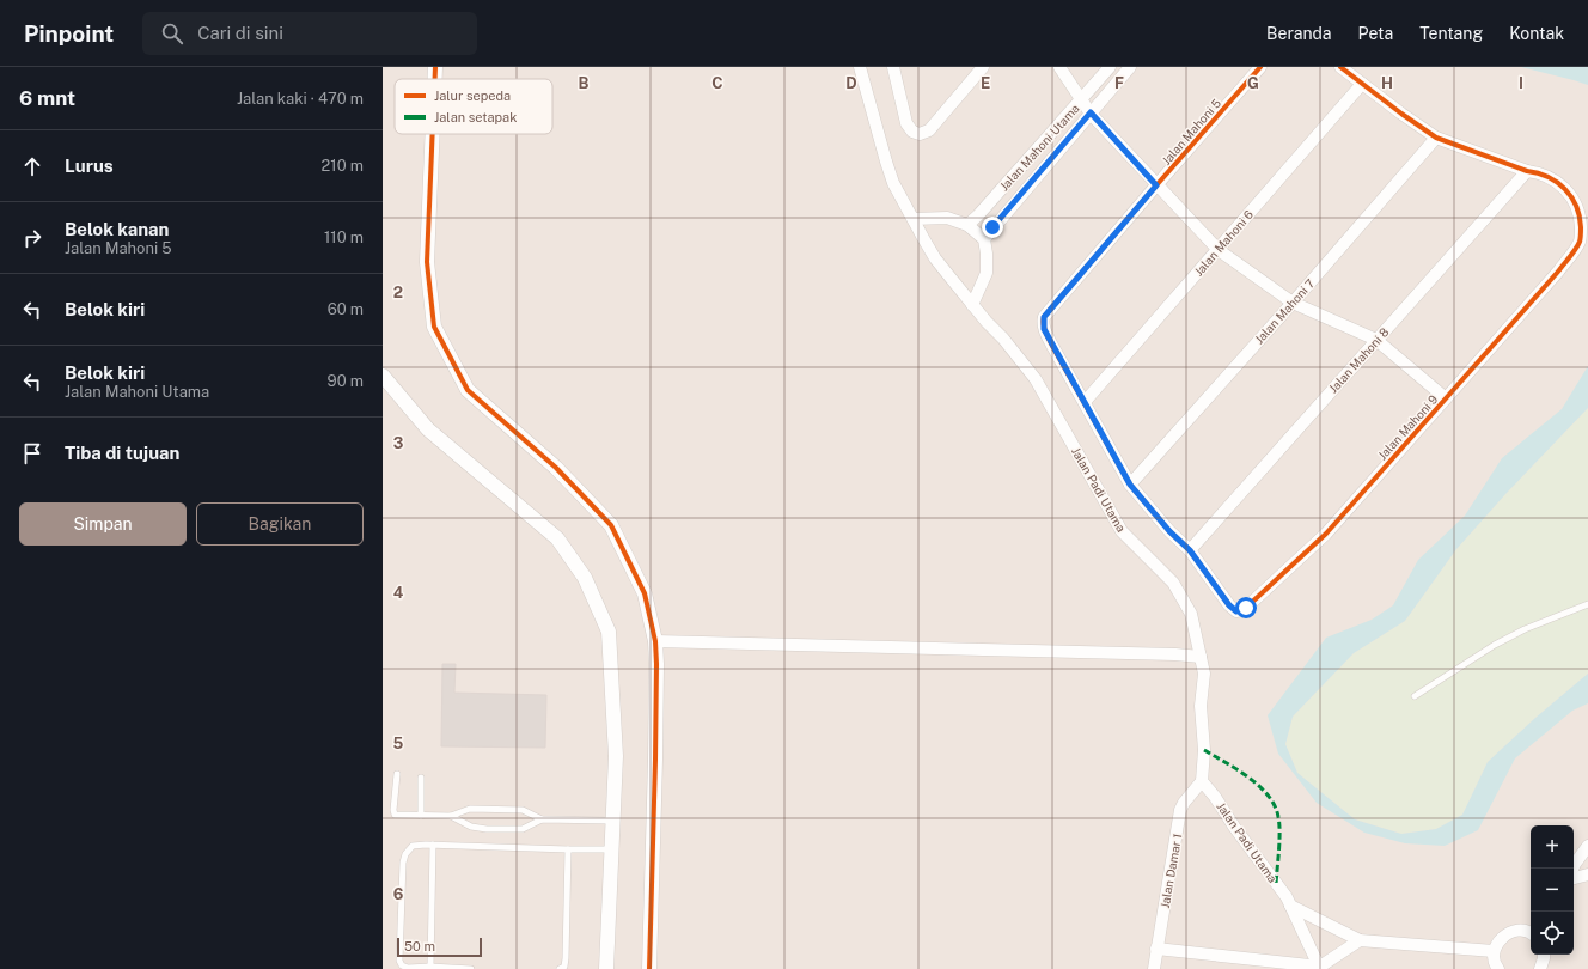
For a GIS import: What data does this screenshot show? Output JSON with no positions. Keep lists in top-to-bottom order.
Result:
{
  "streets": {
    "street": [
      "Jalan Mahoni 5",
      "Jalan Mahoni Utama",
      "Jalan Mahoni 6",
      "Jalan Mahoni 7",
      "Jalan Mahoni 8",
      "Jalan Mahoni 9",
      "Jalan Padi Utama",
      "Jalan Damar 1"
    ]
  },
  "crossings": [
    ["Jalan Mahoni 5", "Jalan Mahoni 6"],
    ["Jalan Mahoni 8", "Jalan Mahoni 9"],
    ["Jalan Padi Utama", "Jalan Damar 1"]
  ],
  "legend": ["Jalur sepeda", "Jalan setapak"],
  "scale_bar": "50 m",
  "page": {
    "header": "Pinpoint",
    "search": "Cari di sini",
    "nav": [
      "Beranda",
      "Peta",
      "Tentang",
      "Kontak"
    ],
    "heading": ["6 mnt", "Jalan kaki · 470 m"],
    "list": [
      ["Lurus", "210 m"],
      ["Belok kanan", "Jalan Mahoni 5", "110 m"],
      ["Belok kiri", "60 m"],
      ["Belok kiri", "Jalan Mahoni Utama", "90 m"],
      "Tiba di tujuan"
    ],
    "buttons": ["Simpan", "Bagikan"],
    "map_buttons": ["+", "−"],
    "scale": "50 m"
  },
  "grid": {
    "columns": [
      "B",
      "C",
      "D",
      "E",
      "F",
      "G",
      "H",
      "I"
    ],
    "rows": [
      "2",
      "3",
      "4",
      "5",
      "6"
    ]
  }
}
